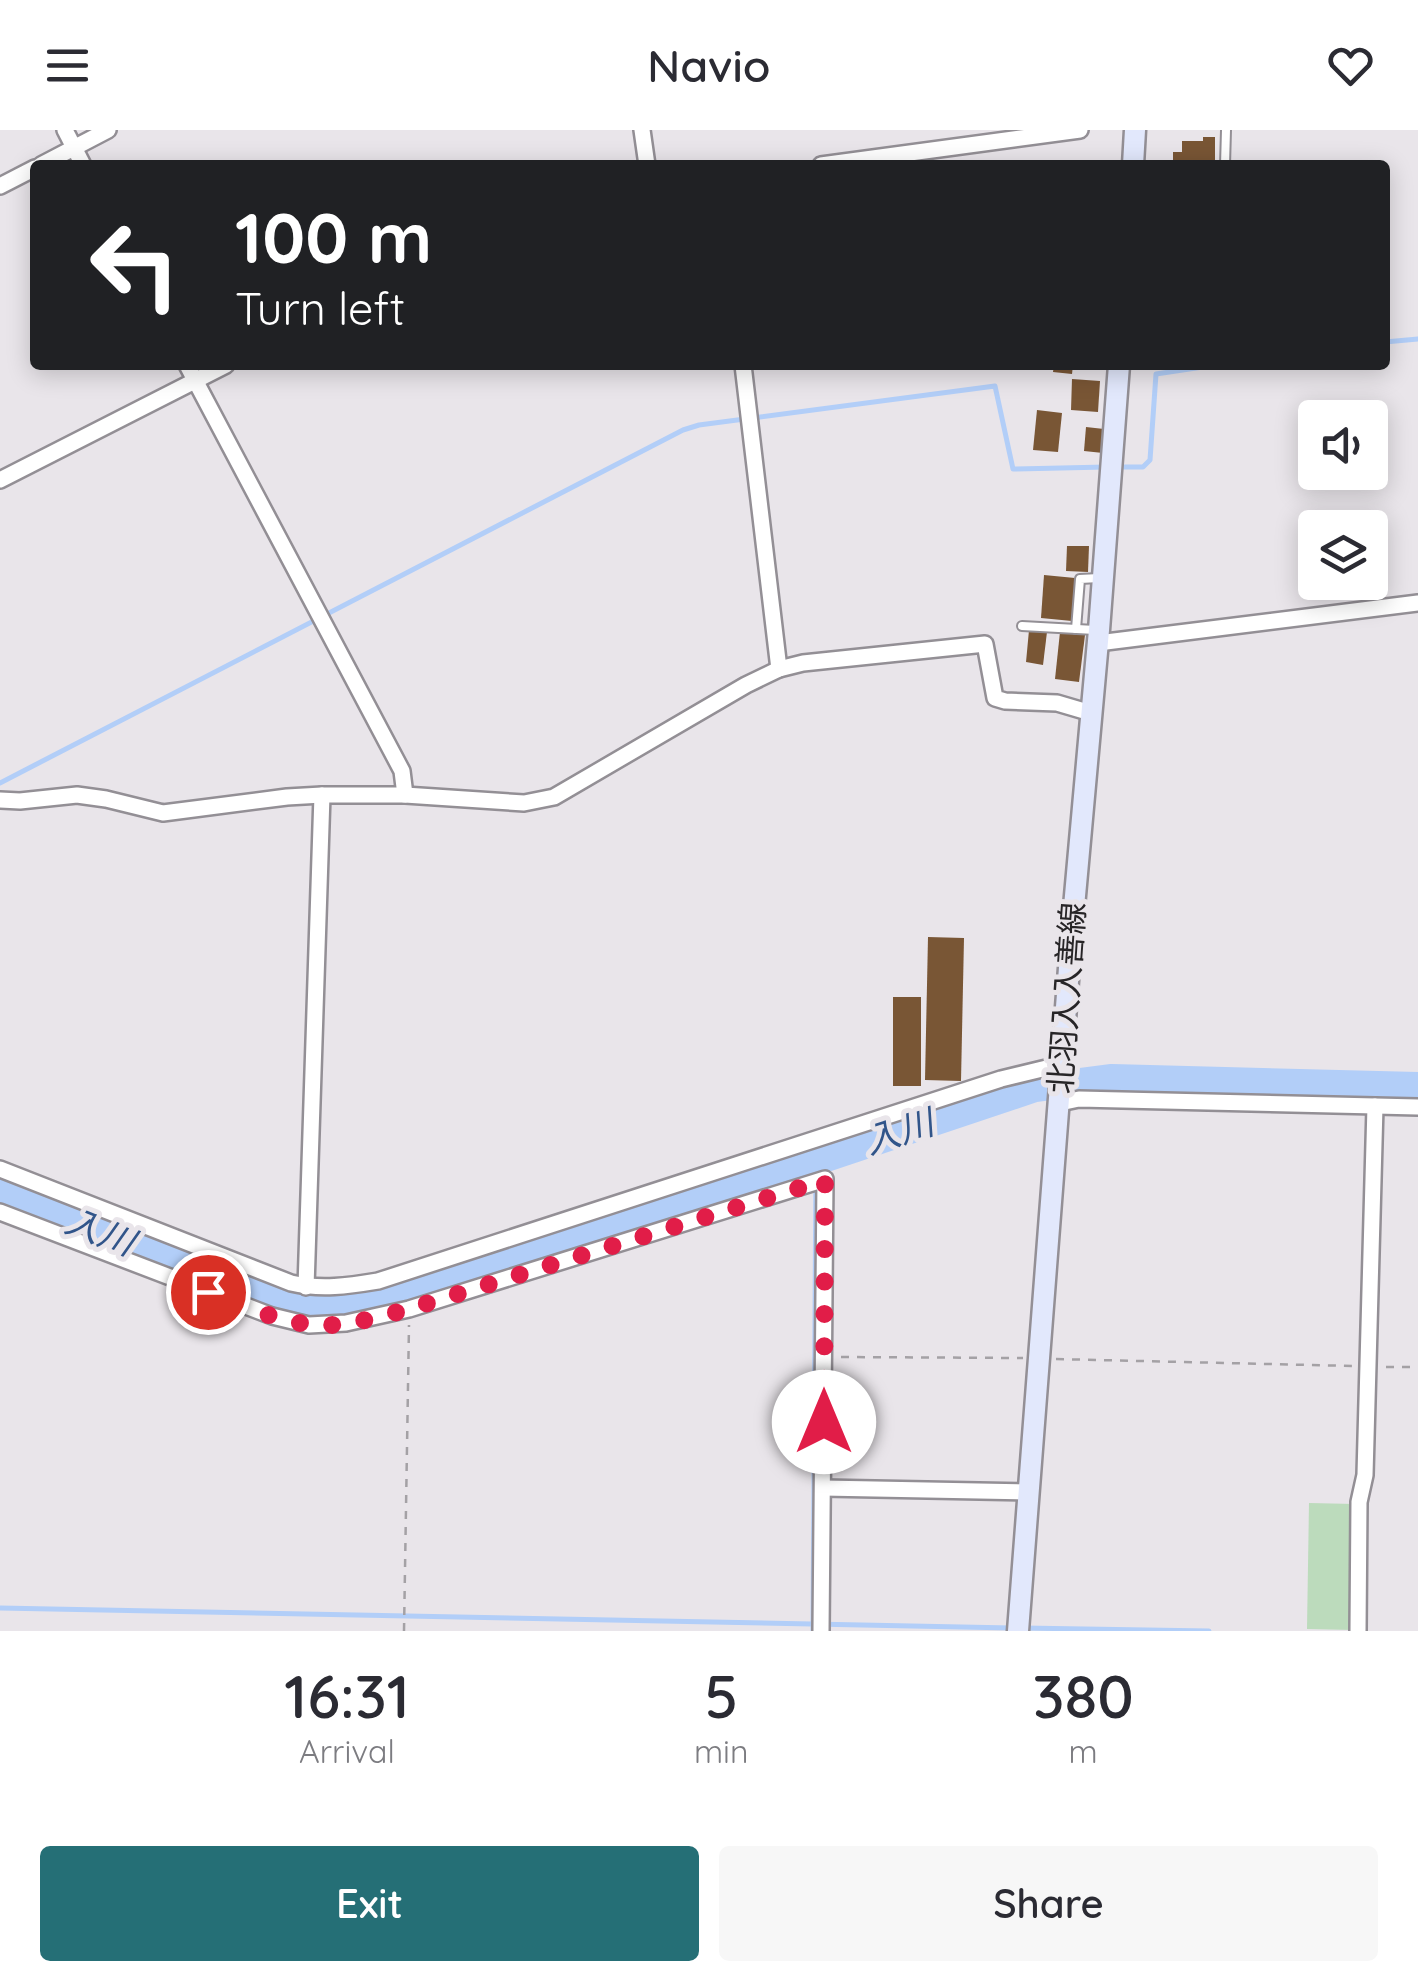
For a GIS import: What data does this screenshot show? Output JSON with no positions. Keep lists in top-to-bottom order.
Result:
{
  "streets": {
    "main road": ["北羽入入善線"]
  },
  "water": ["入川"],
  "page": {
    "header": "Navio",
    "turn": ["100 m", "Turn left"],
    "eta": [
      "16:31",
      "Arrival",
      "5",
      "min",
      "380",
      "m"
    ],
    "buttons": ["Exit", "Share"]
  }
}
